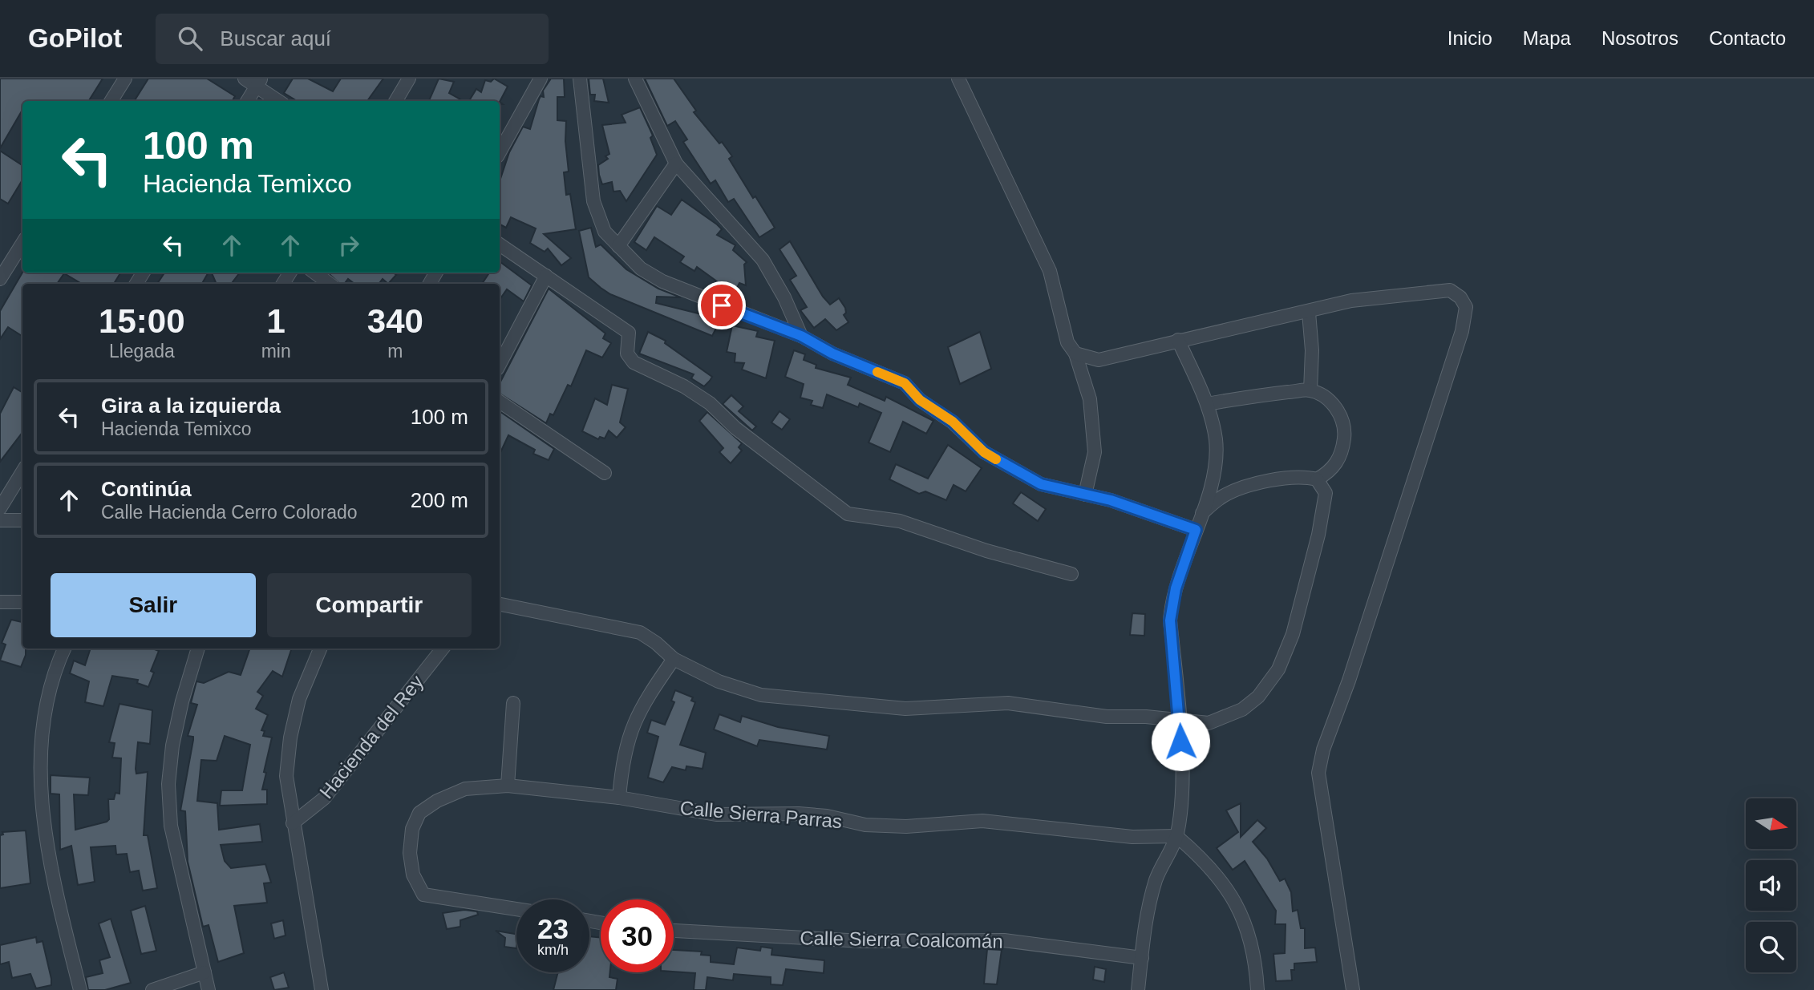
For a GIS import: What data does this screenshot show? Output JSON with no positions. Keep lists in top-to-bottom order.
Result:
{
  "streets": {
    "street": ["Hacienda del Rey", "Calle Sierra Parras", "Calle Sierra Coalcomán"]
  },
  "north": "right",
  "page": {
    "header": "GoPilot",
    "search": "Buscar aquí",
    "nav": [
      "Inicio",
      "Mapa",
      "Nosotros",
      "Contacto"
    ],
    "turn": ["100 m", "Hacienda Temixco"],
    "eta": [
      "15:00",
      "Llegada",
      "1",
      "min",
      "340",
      "m"
    ],
    "list": [
      {
        "name": "Gira a la izquierda",
        "note": "Hacienda Temixco",
        "value": "100 m"
      },
      {
        "name": "Continúa",
        "note": "Calle Hacienda Cerro Colorado",
        "value": "200 m"
      }
    ],
    "buttons": ["Salir", "Compartir"],
    "speed": "23 km/h",
    "limit": "30"
  }
}
